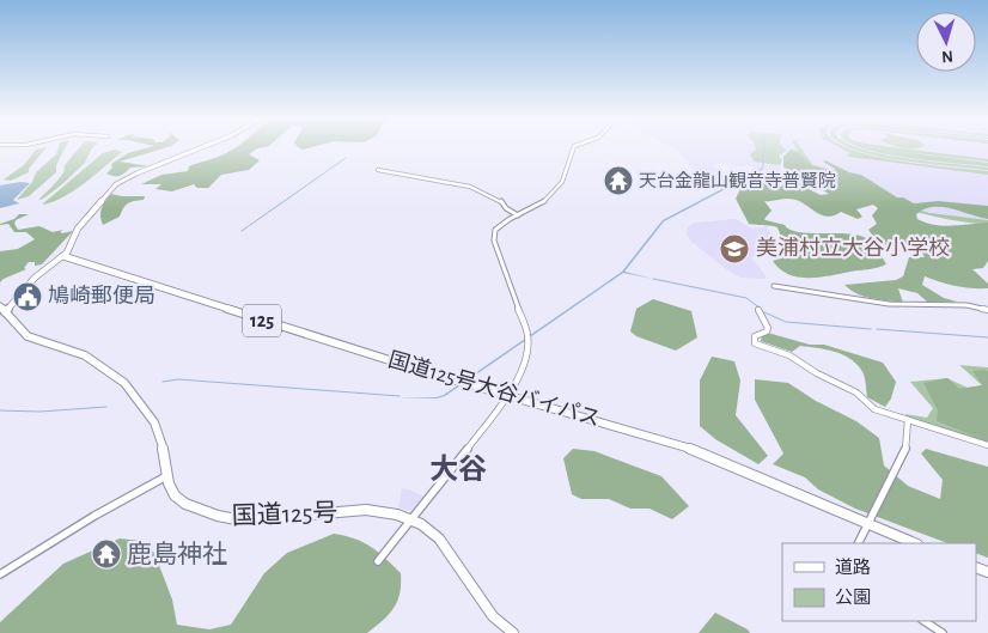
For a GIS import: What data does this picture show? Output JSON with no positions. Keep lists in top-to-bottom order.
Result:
{
  "streets": {
    "highway": ["125", "国道125号大谷バイパス", "国道125号"]
  },
  "districts": ["大谷"],
  "places": {
    "temple": ["天台金龍山観音寺普賢院", "鹿島神社"],
    "school or university": ["美浦村立大谷小学校"],
    "public building": ["鳩崎郵便局"]
  },
  "legend": ["道路", "公園"],
  "north": "bottom"
}
